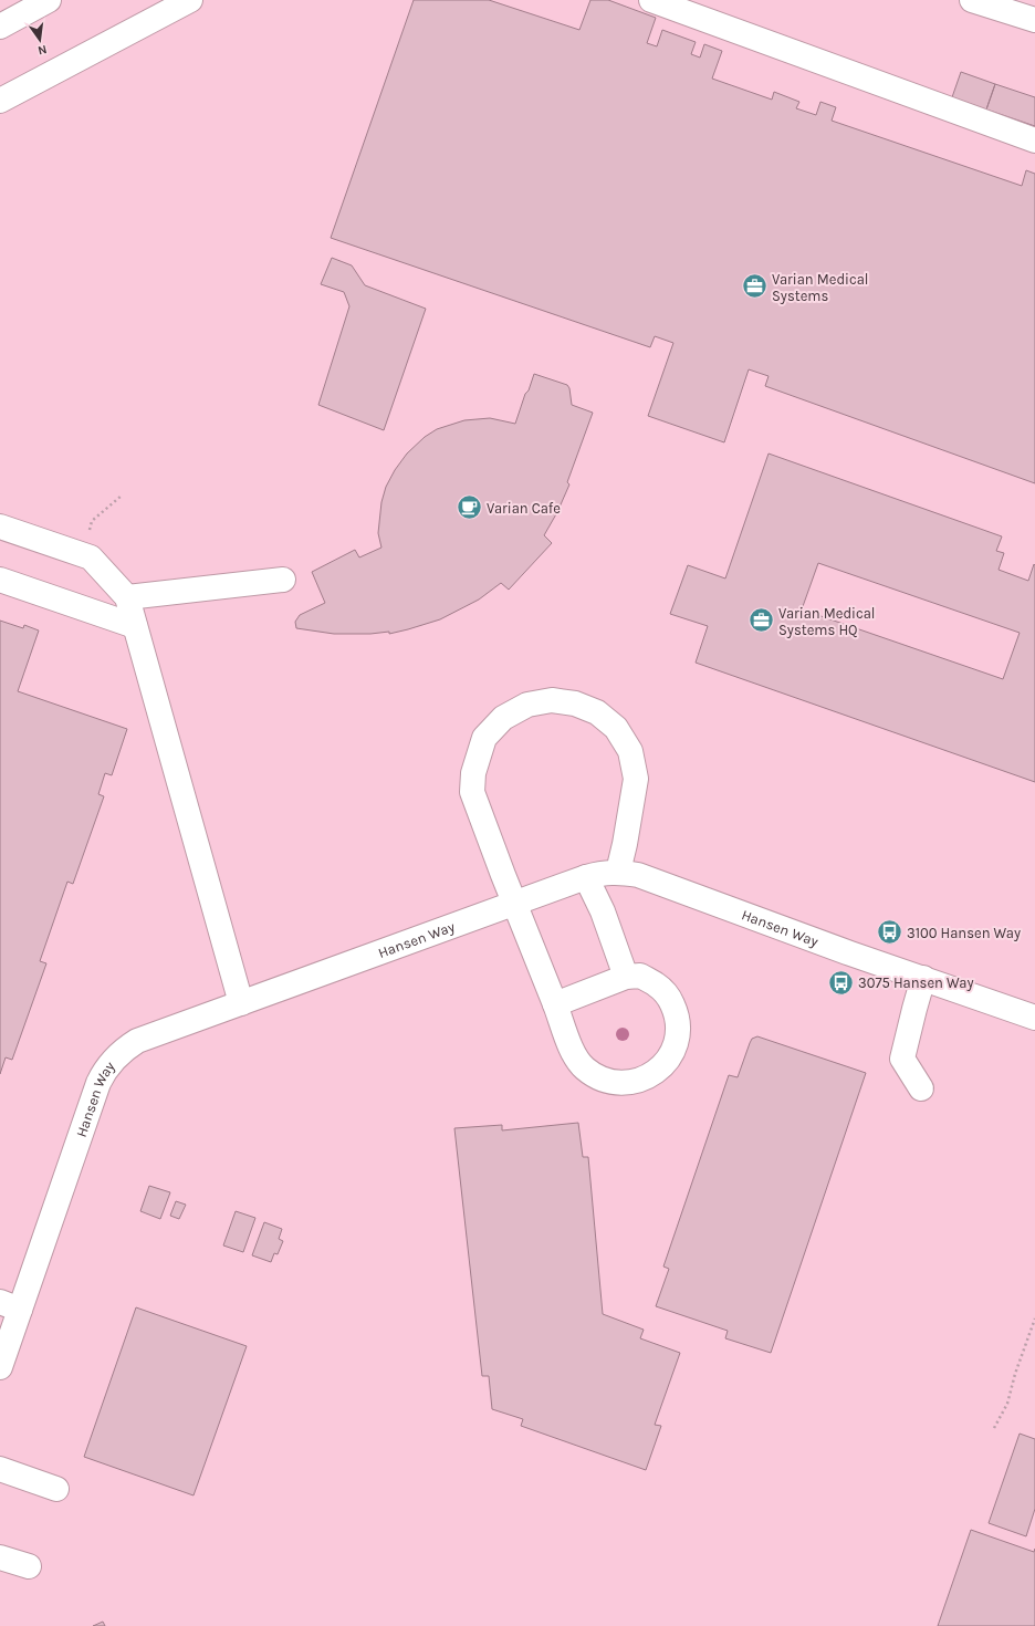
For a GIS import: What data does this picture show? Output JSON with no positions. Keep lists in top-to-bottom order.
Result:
{
  "streets": {
    "street": ["Hansen Way"]
  },
  "places": {
    "office": ["Varian Medical Systems", "Varian Medical Systems HQ"],
    "cafe": ["Varian Cafe"],
    "bus stop": ["3100 Hansen Way", "3075 Hansen Way"]
  },
  "north": "bottom"
}
